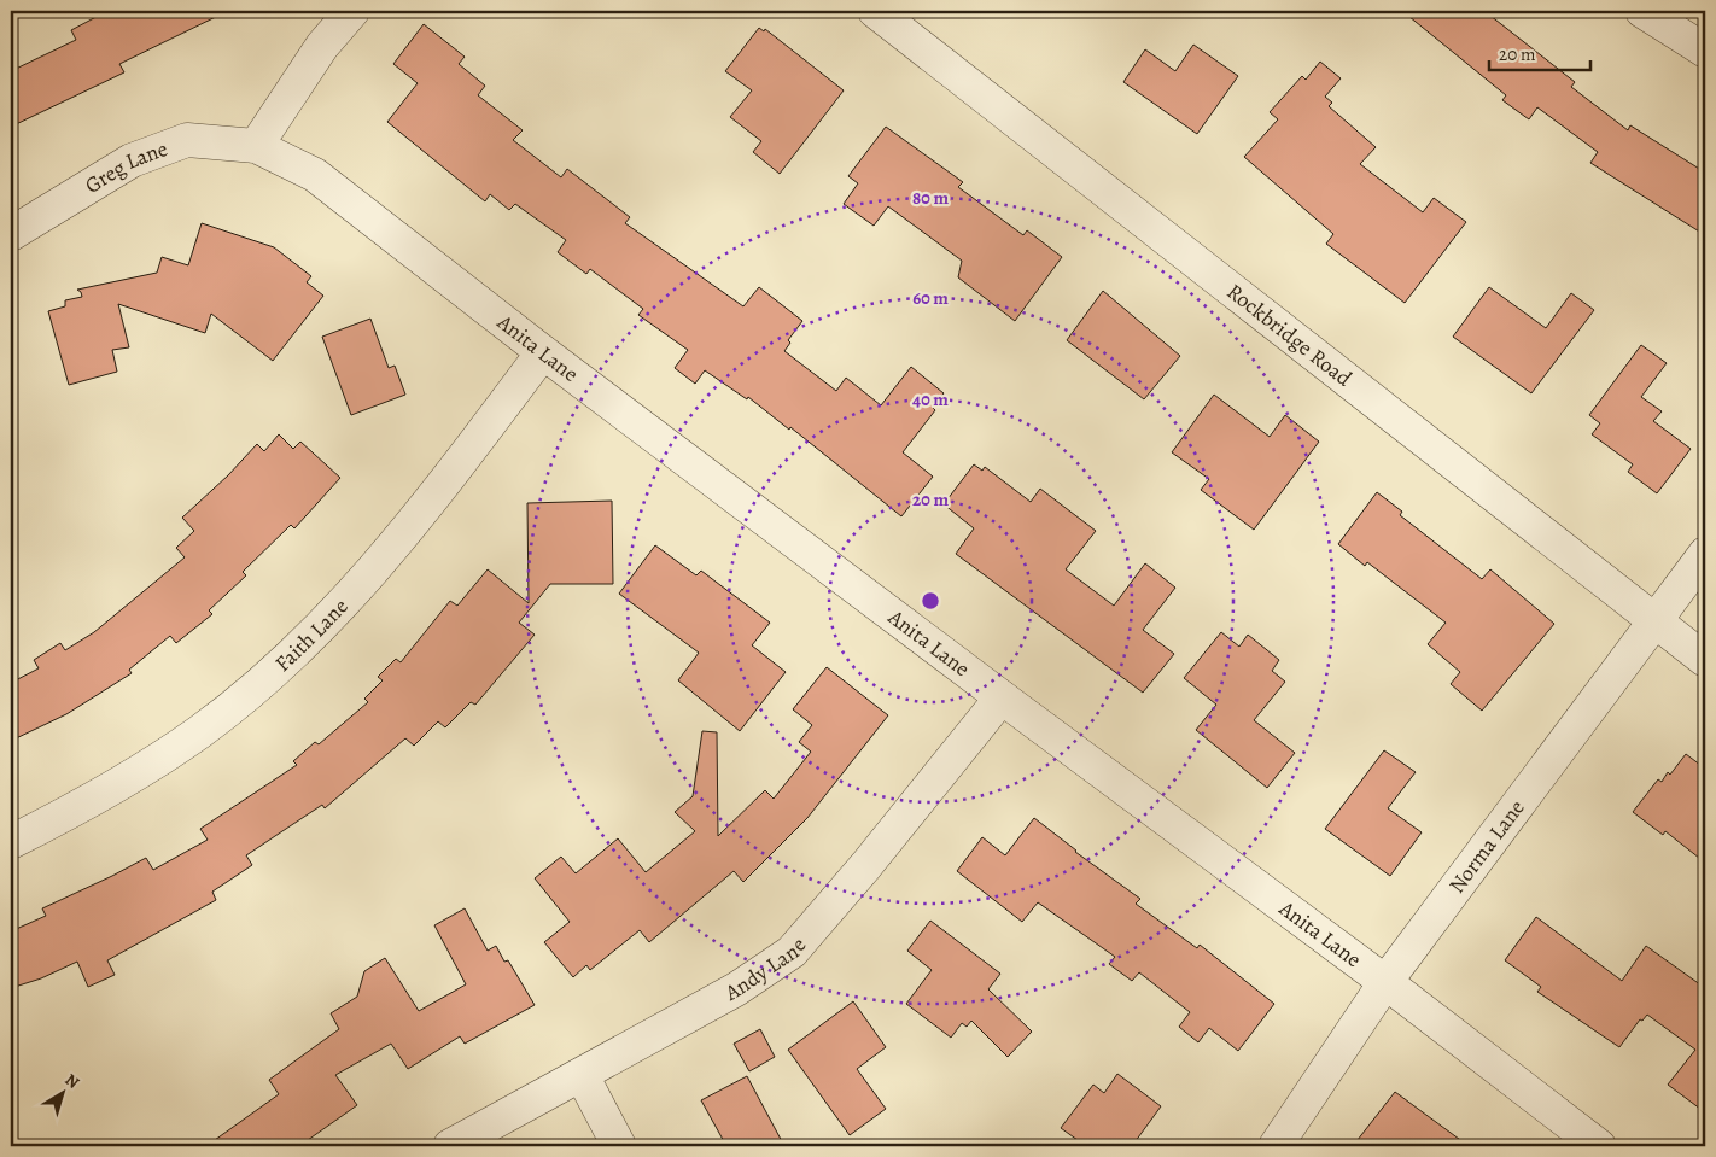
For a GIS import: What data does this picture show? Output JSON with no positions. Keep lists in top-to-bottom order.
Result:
{
  "streets": {
    "street": [
      "Greg Lane",
      "Rockbridge Road",
      "Anita Lane",
      "Faith Lane",
      "Norma Lane",
      "Andy Lane"
    ]
  },
  "crossings": [
    ["Greg Lane", "Anita Lane"],
    ["Rockbridge Road", "Norma Lane"],
    ["Anita Lane", "Faith Lane"],
    ["Anita Lane", "Norma Lane"],
    ["Anita Lane", "Andy Lane"]
  ],
  "scale_bar": "20 m",
  "north": "top right",
  "rings": [
    "80 m",
    "60 m",
    "40 m",
    "20 m"
  ]
}
